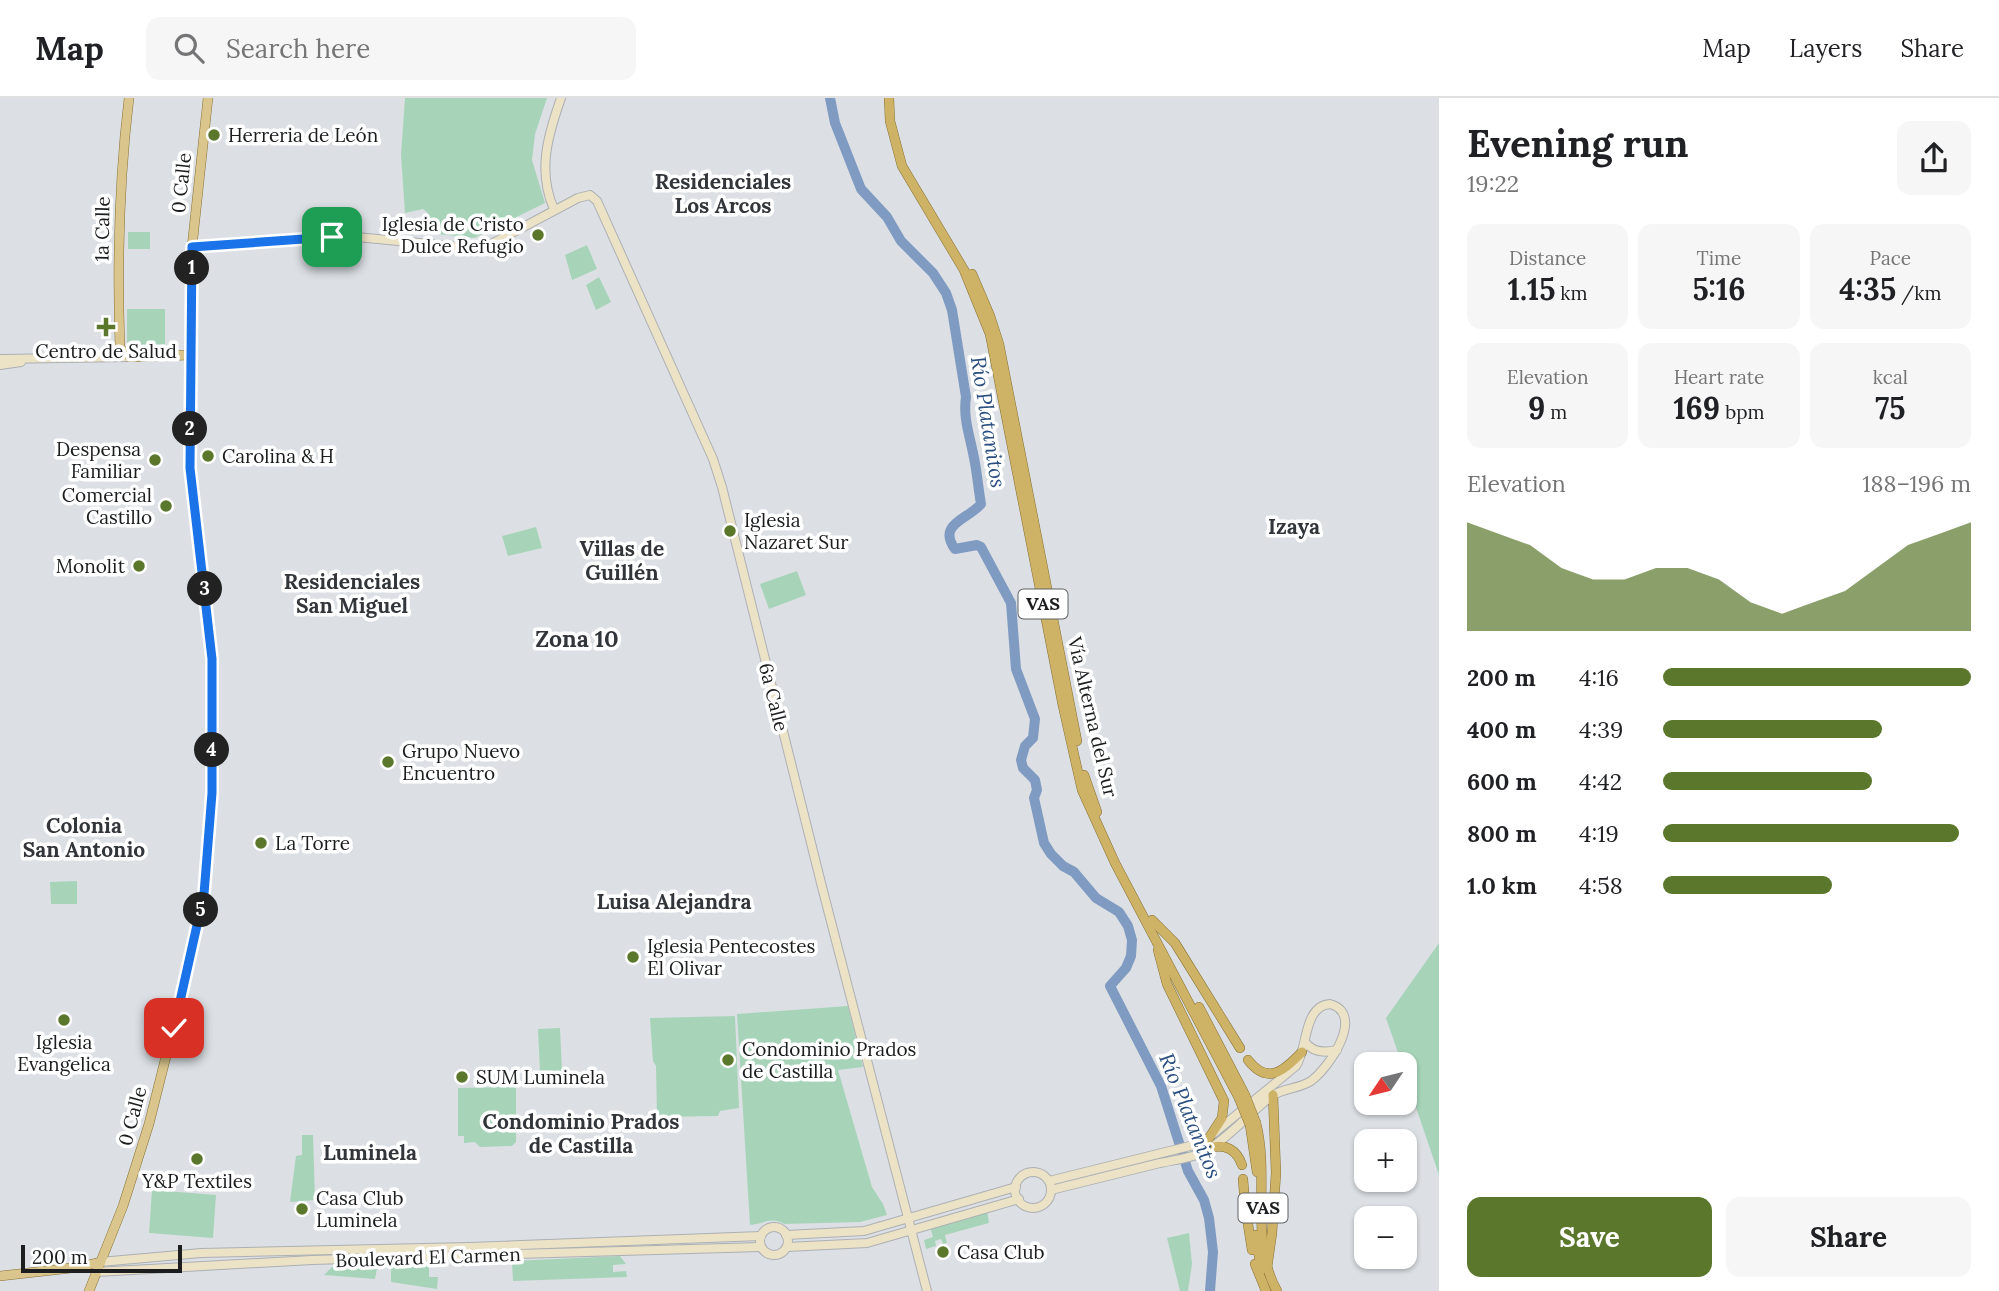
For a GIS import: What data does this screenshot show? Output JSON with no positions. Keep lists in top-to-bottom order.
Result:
{
  "streets": {
    "highway": ["VAS", "Vía Alterna del Sur"],
    "main road": [
      "0 Calle",
      "1a Calle",
      "6a Calle",
      "Boulevard El Carmen"
    ]
  },
  "crossings": [
    ["0 Calle", "Boulevard El Carmen"],
    ["6a Calle", "Boulevard El Carmen"]
  ],
  "districts": [
    "Residenciales Los Arcos",
    "Izaya",
    "Villas de Guillén",
    "Residenciales San Miguel",
    "Zona 10",
    "Colonia San Antonio",
    "Luisa Alejandra",
    "Condominio Prados de Castilla",
    "Luminela"
  ],
  "water": ["Río Platanitos"],
  "places": {
    "other": [
      "Herreria de León",
      "Iglesia de Cristo Dulce Refugio",
      "Carolina & H",
      "Despensa Familiar",
      "Comercial Castillo",
      "Iglesia Nazaret Sur",
      "Monolit",
      "Grupo Nuevo Encuentro",
      "La Torre",
      "Iglesia Pentecostes El Olivar",
      "Iglesia Evangelica",
      "Condominio Prados de Castilla",
      "SUM Luminela",
      "Y&P Textiles",
      "Casa Club Luminela",
      "Casa Club"
    ],
    "health": ["Centro de Salud"]
  },
  "scale_bar": "200 m",
  "north": "bottom left",
  "page": {
    "header": "Map",
    "search": "Search here",
    "nav": ["Map", "Layers", "Share"],
    "heading": ["Evening run", "19:22"],
    "stats": [
      ["Distance", "1.15 km"],
      ["Time", "5:16"],
      ["Pace", "4:35 /km"],
      ["Elevation", "9 m"],
      ["Heart rate", "169 bpm"],
      ["kcal", "75"]
    ],
    "pins": [
      "1",
      "2",
      "3",
      "4",
      "5"
    ],
    "chart": ["Elevation", "188–196 m"],
    "list": [
      {
        "name": "200 m",
        "note": "4:16"
      },
      {
        "name": "400 m",
        "note": "4:39"
      },
      {
        "name": "600 m",
        "note": "4:42"
      },
      {
        "name": "800 m",
        "note": "4:19"
      },
      {
        "name": "1.0 km",
        "note": "4:58"
      }
    ],
    "map_buttons": ["+", "−"],
    "buttons": ["Save", "Share"],
    "scale": "200 m"
  }
}
